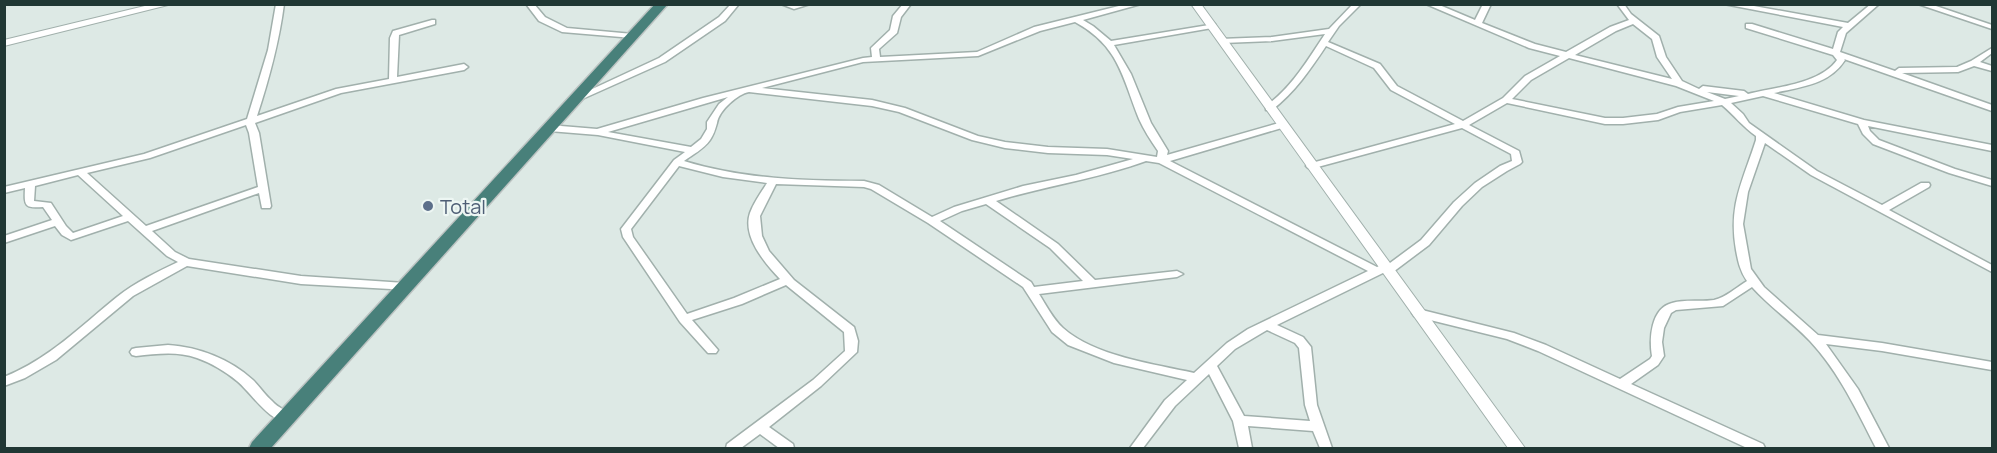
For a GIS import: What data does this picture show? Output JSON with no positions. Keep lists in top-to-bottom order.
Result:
{
  "places": ["Total"]
}
